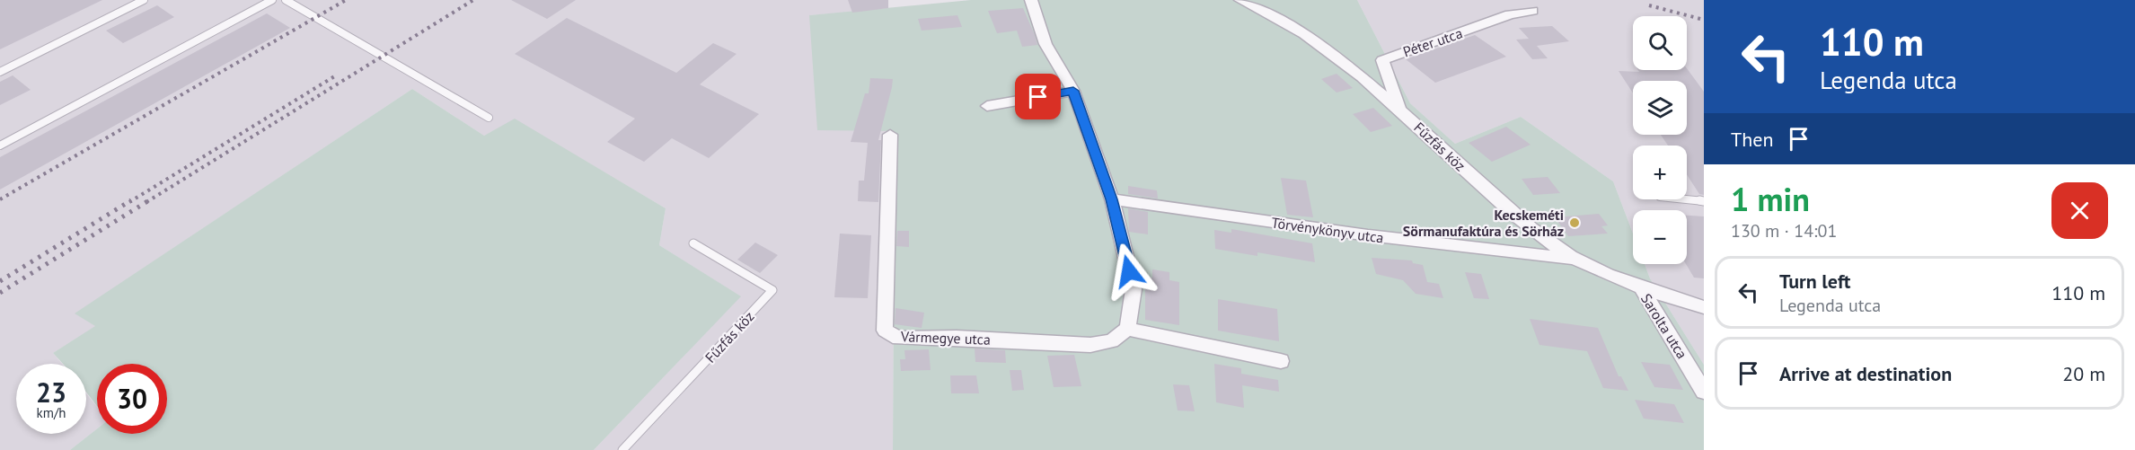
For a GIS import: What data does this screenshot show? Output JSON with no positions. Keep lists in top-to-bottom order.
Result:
{
  "streets": {
    "street": [
      "Péter utca",
      "Fűzfás köz",
      "Törvénykönyv utca",
      "Sarolta utca",
      "Vármegye utca"
    ]
  },
  "crossings": [
    ["Péter utca", "Fűzfás köz"],
    ["Fűzfás köz", "Törvénykönyv utca"],
    ["Fűzfás köz", "Sarolta utca"]
  ],
  "places": ["Kecskeméti Sörmanufaktúra és Sörház"],
  "page": {
    "turn": ["110 m", "Legenda utca"],
    "map_buttons": ["+", "−"],
    "then": "Then",
    "heading": ["1 min", "130 m · 14:01"],
    "list": [
      {
        "name": "Turn left",
        "note": "Legenda utca",
        "value": "110 m"
      },
      {
        "name": "Arrive at destination",
        "value": "20 m"
      }
    ],
    "speed": "23 km/h",
    "limit": "30"
  }
}
